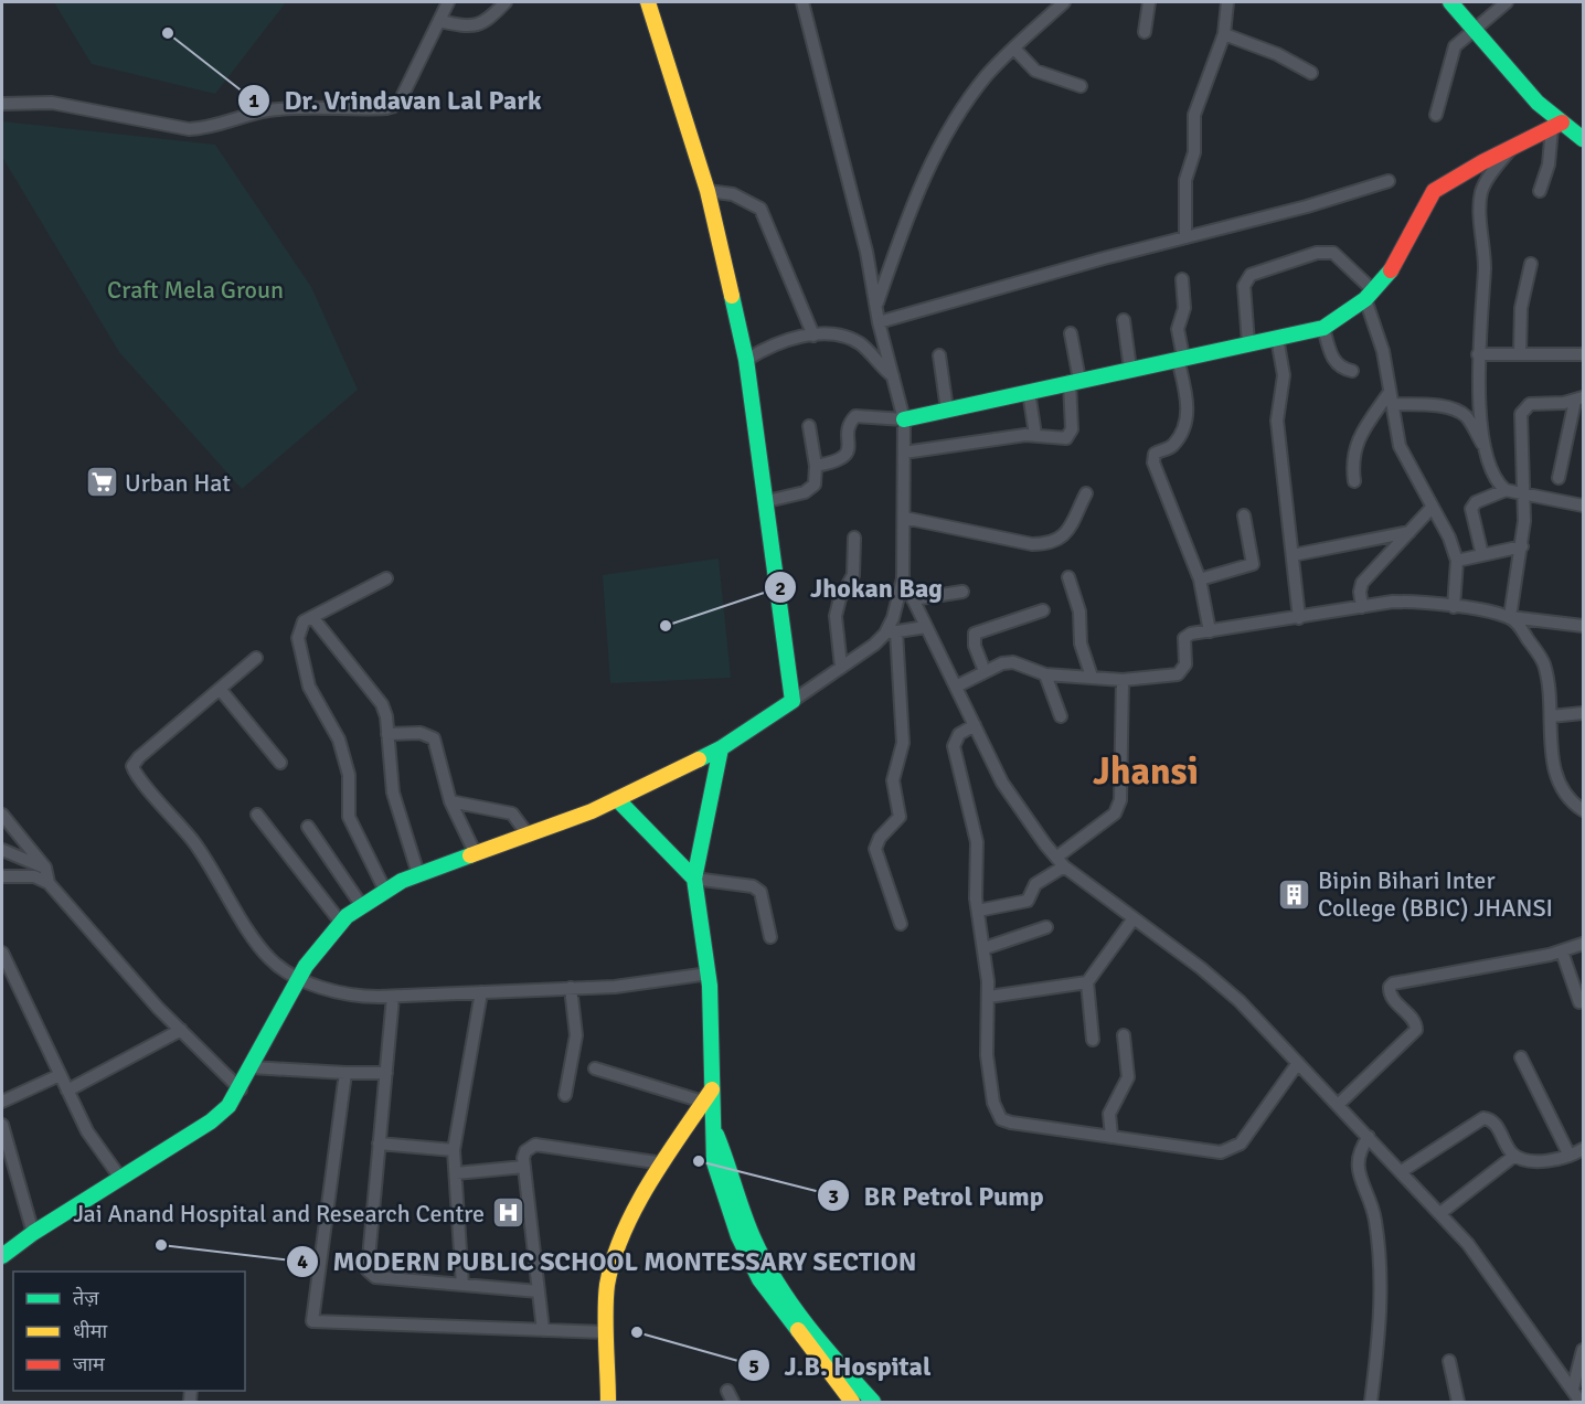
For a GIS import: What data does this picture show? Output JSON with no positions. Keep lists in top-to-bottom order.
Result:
{
  "districts": ["Jhansi"],
  "parks": ["Craft Mela Groun"],
  "places": {
    "other": [
      "Dr. Vrindavan Lal Park",
      "Jhokan Bag",
      "BR Petrol Pump",
      "MODERN PUBLIC SCHOOL MONTESSARY SECTION",
      "J.B. Hospital"
    ],
    "supermarket": ["Urban Hat"],
    "building": ["Bipin Bihari Inter College (BBIC) JHANSI"],
    "hospital": ["Jai Anand Hospital and Research Centre"]
  },
  "legend": ["तेज़", "धीमा", "जाम"]
}
